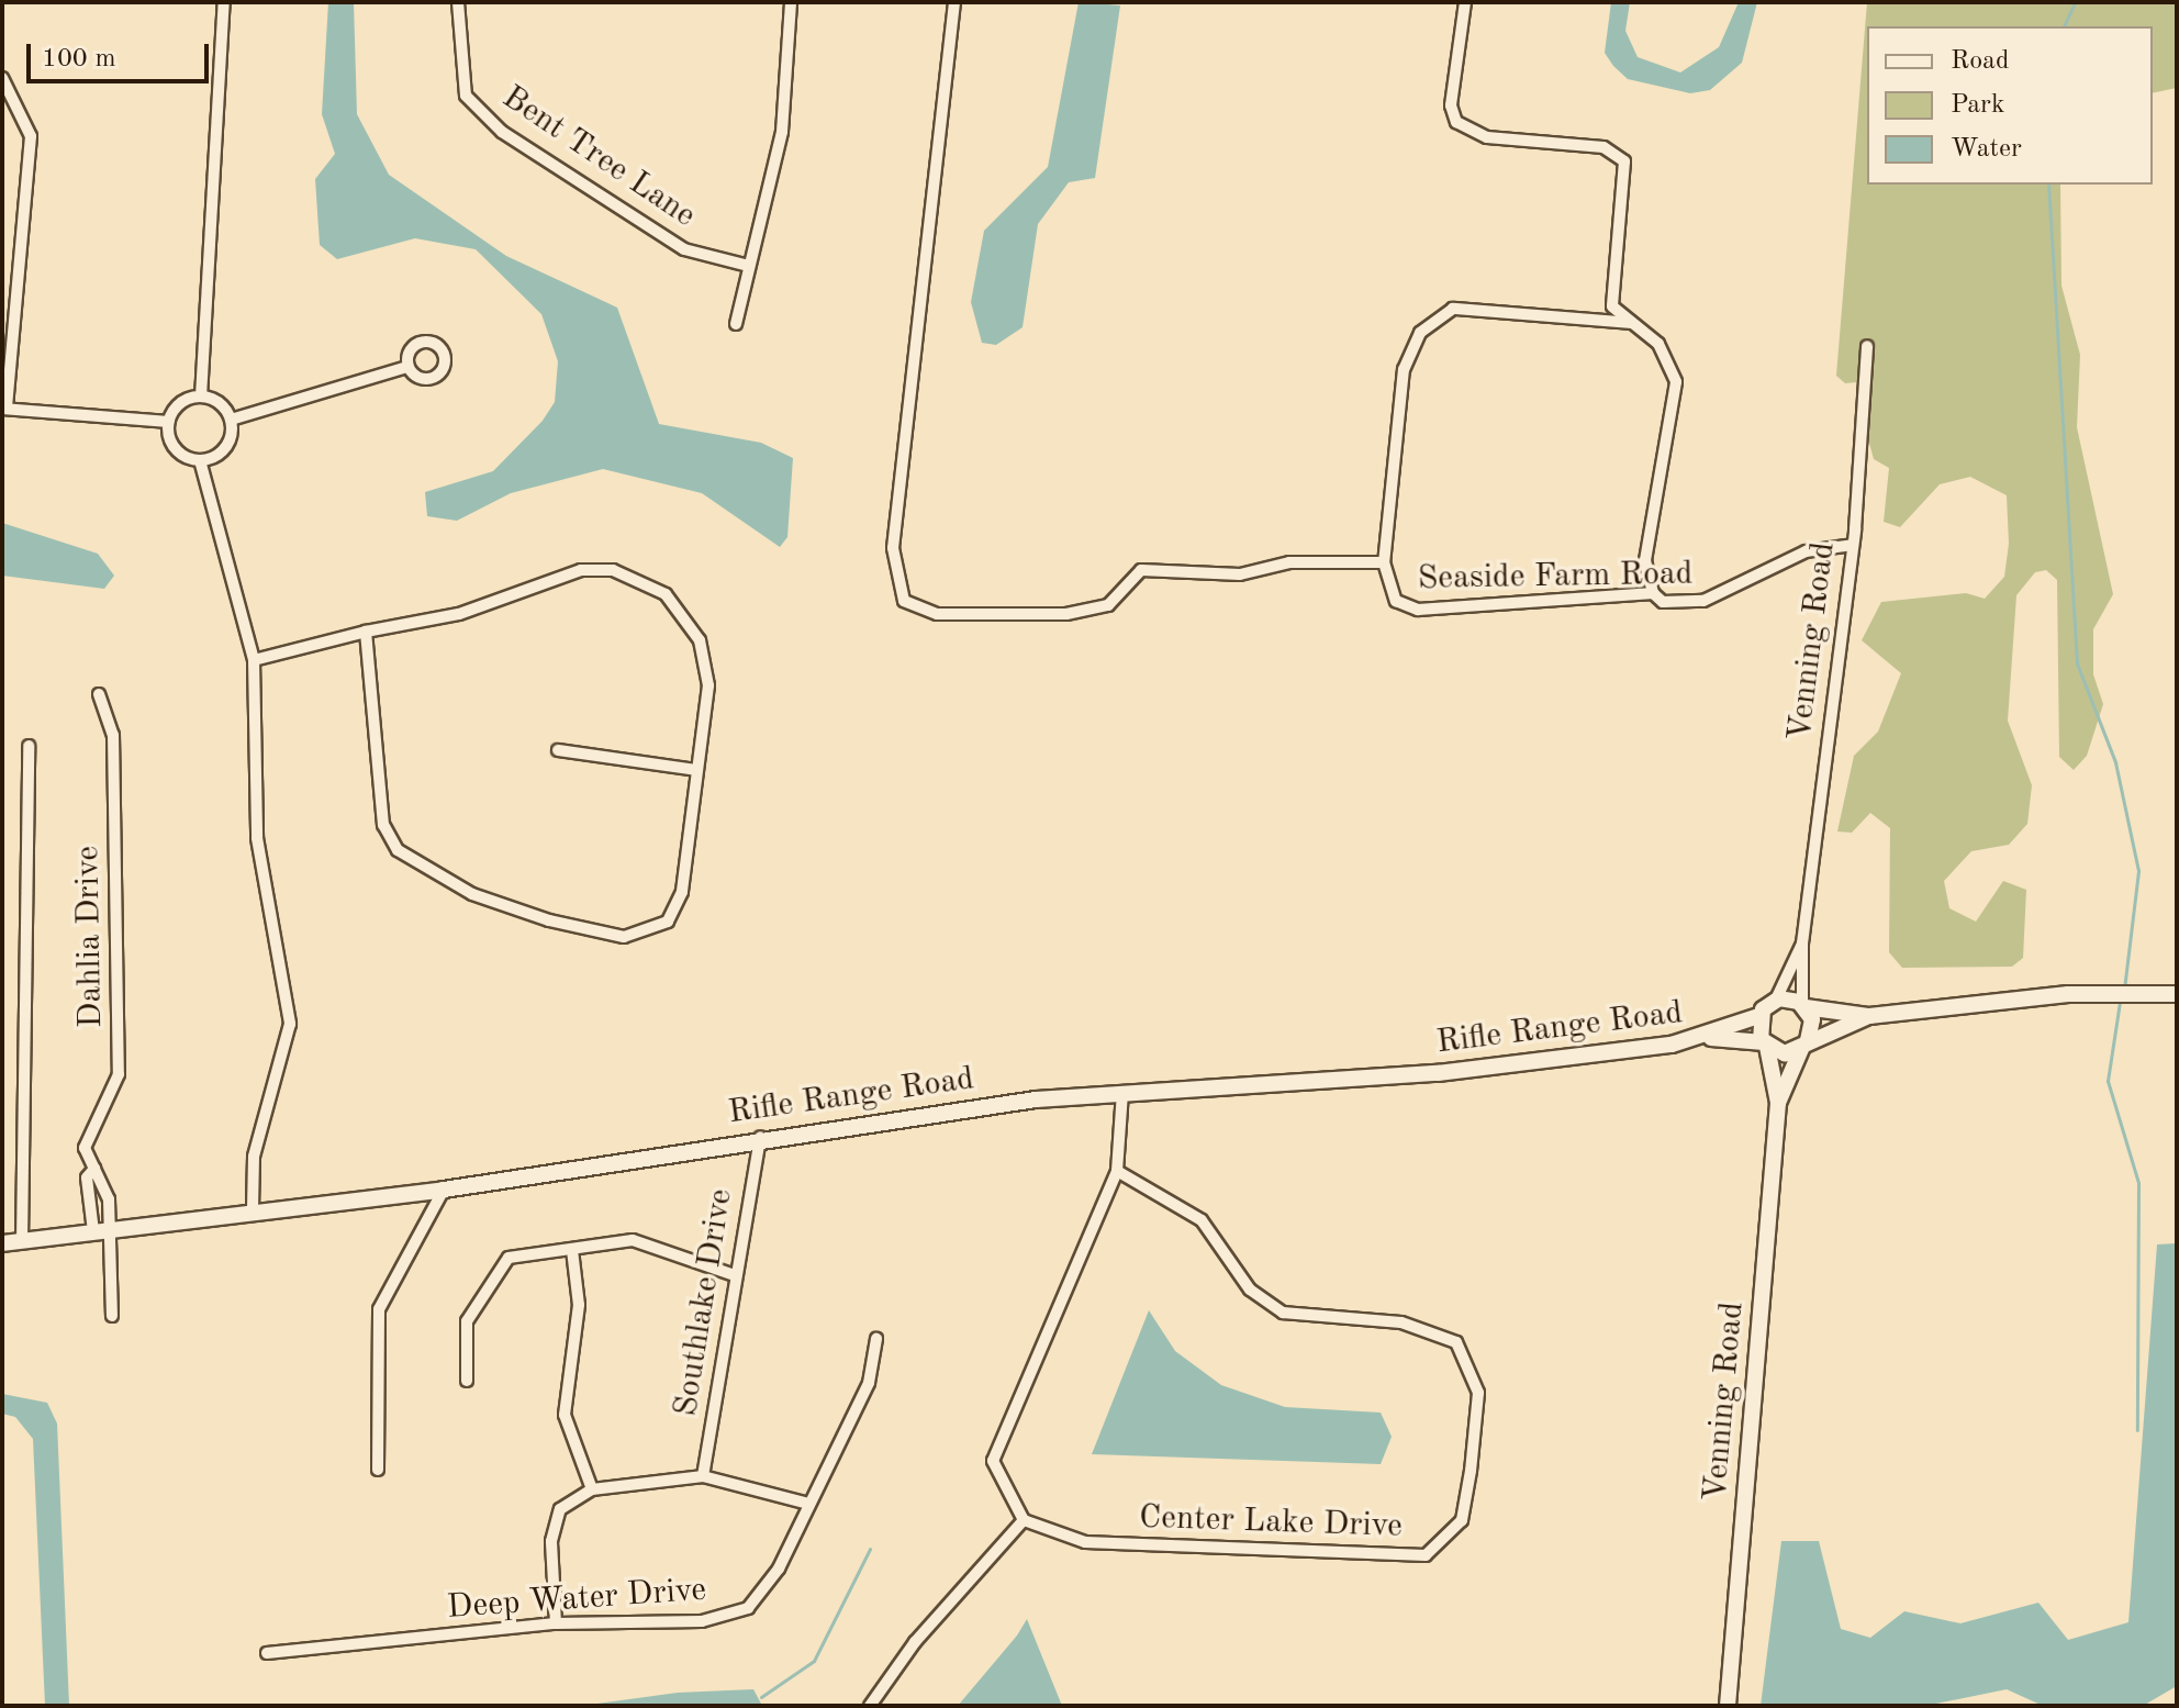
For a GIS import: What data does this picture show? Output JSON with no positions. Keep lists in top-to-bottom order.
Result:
{
  "streets": {
    "main road": ["Venning Road", "Rifle Range Road"],
    "street": [
      "Bent Tree Lane",
      "Seaside Farm Road",
      "Dahlia Drive",
      "Southlake Drive",
      "Center Lake Drive",
      "Deep Water Drive"
    ]
  },
  "crossings": [
    ["Seaside Farm Road", "Venning Road"],
    ["Venning Road", "Rifle Range Road"],
    ["Dahlia Drive", "Rifle Range Road"],
    ["Rifle Range Road", "Southlake Drive"]
  ],
  "legend": ["Road", "Park", "Water"],
  "scale_bar": "100 m"
}
